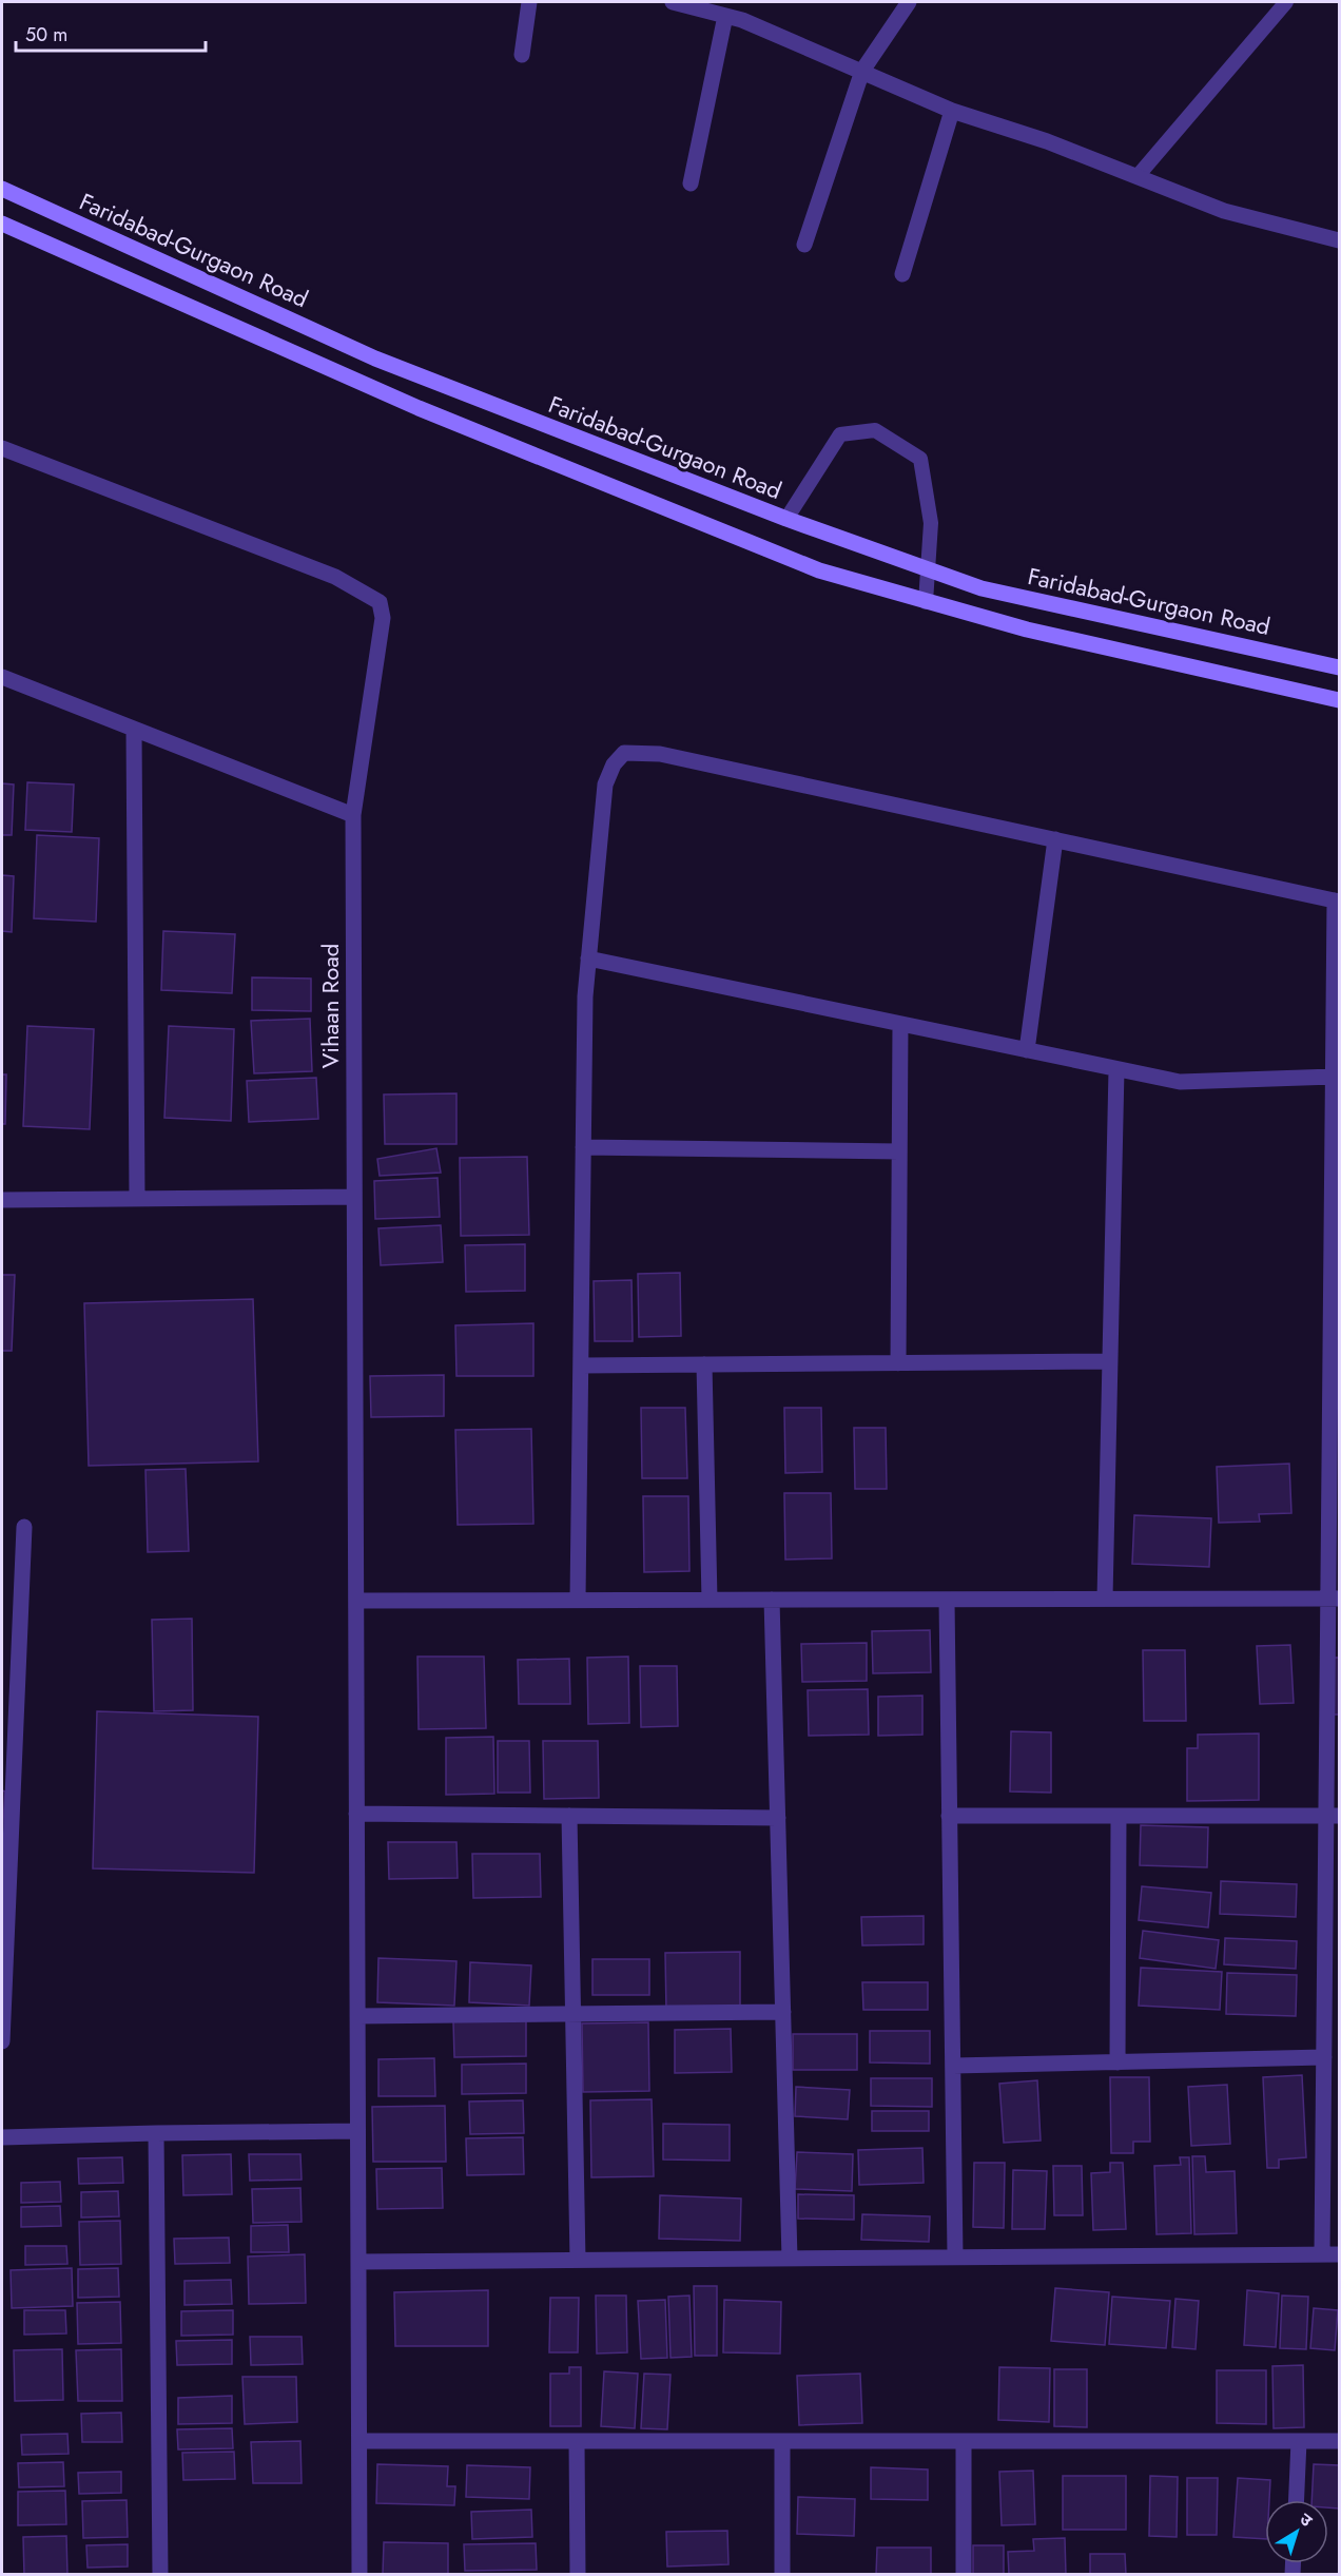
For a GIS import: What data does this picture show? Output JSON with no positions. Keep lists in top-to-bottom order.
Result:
{
  "streets": {
    "main road": ["Faridabad-Gurgaon Road"],
    "street": ["Vihaan Road"]
  },
  "scale_bar": "50 m",
  "north": "top right"
}
